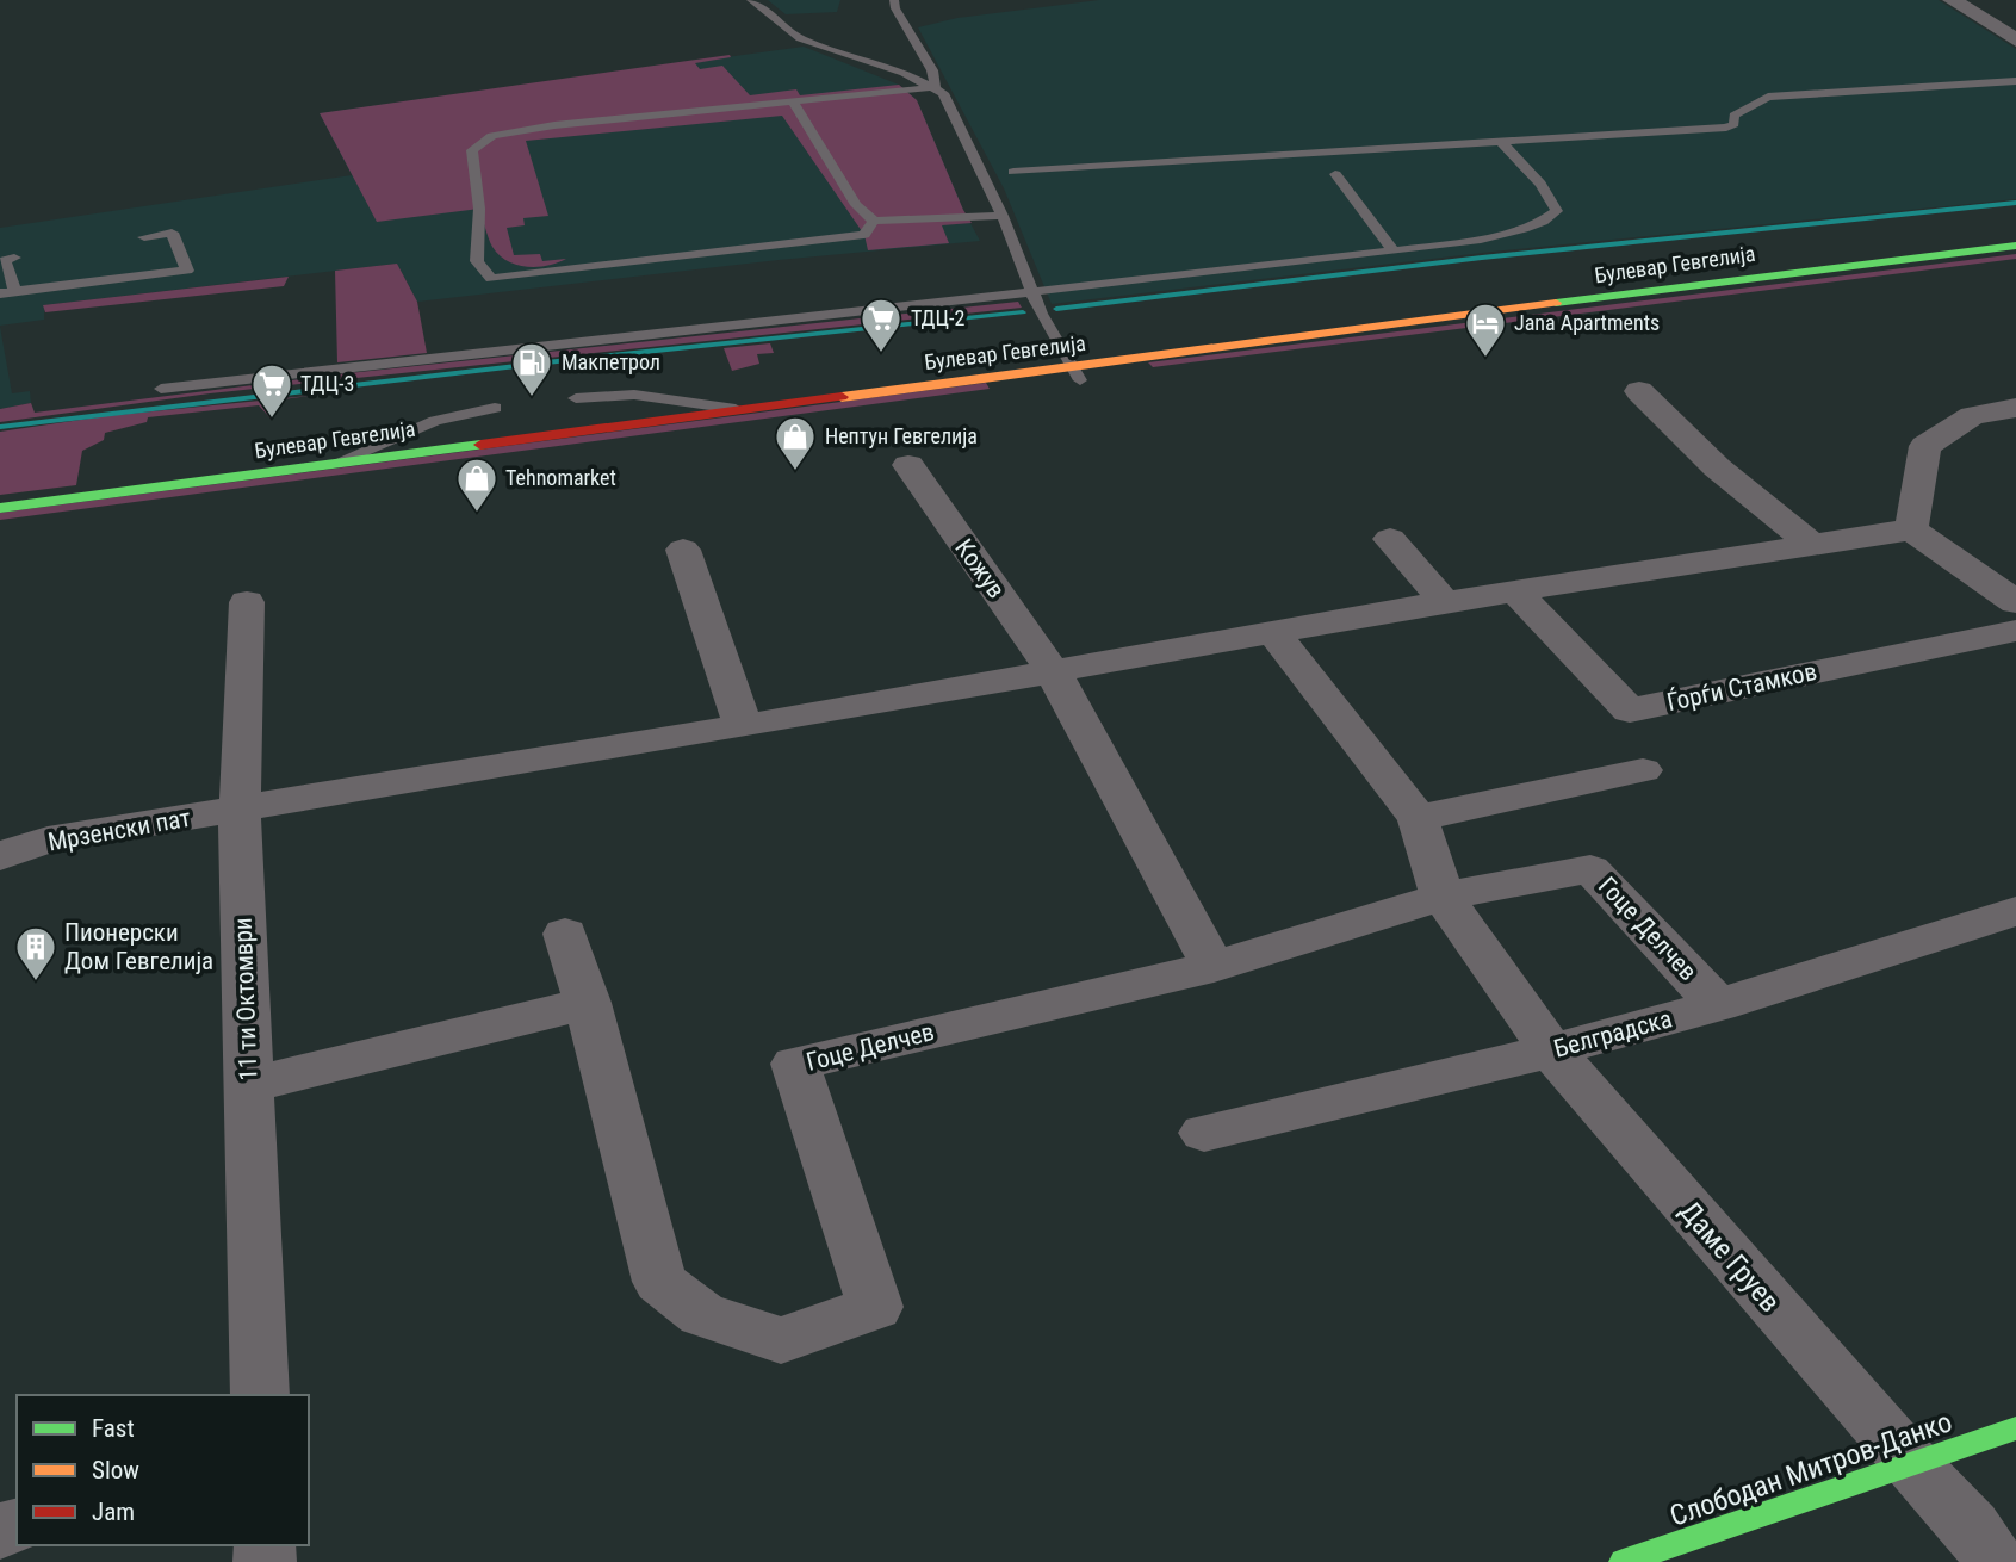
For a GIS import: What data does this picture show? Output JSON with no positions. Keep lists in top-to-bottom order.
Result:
{
  "streets": {
    "main road": ["Булевар Гевгелија", "Слободан Митров-Данко"],
    "street": [
      "Кожув",
      "Ѓорѓи Стамков",
      "Мрзенски пат",
      "Гоце Делчев",
      "11 ти Октомври",
      "Белградска",
      "Даме Груев"
    ]
  },
  "crossings": [
    ["Кожув", "Гоце Делчев"],
    ["Мрзенски пат", "11 ти Октомври"],
    ["Гоце Делчев", "Белградска"],
    ["Гоце Делчев", "Даме Груев"],
    ["Белградска", "Даме Груев"],
    ["Даме Груев", "Слободан Митров-Данко"]
  ],
  "places": {
    "supermarket": ["ТДЦ-2", "ТДЦ-3"],
    "hotel": ["Jana Apartments"],
    "fuel station": ["Макпетрол"],
    "shop": ["Нептун Гевгелија", "Tehnomarket"],
    "building": ["Пионерски Дом Гевгелија"]
  },
  "legend": ["Fast", "Slow", "Jam"]
}
